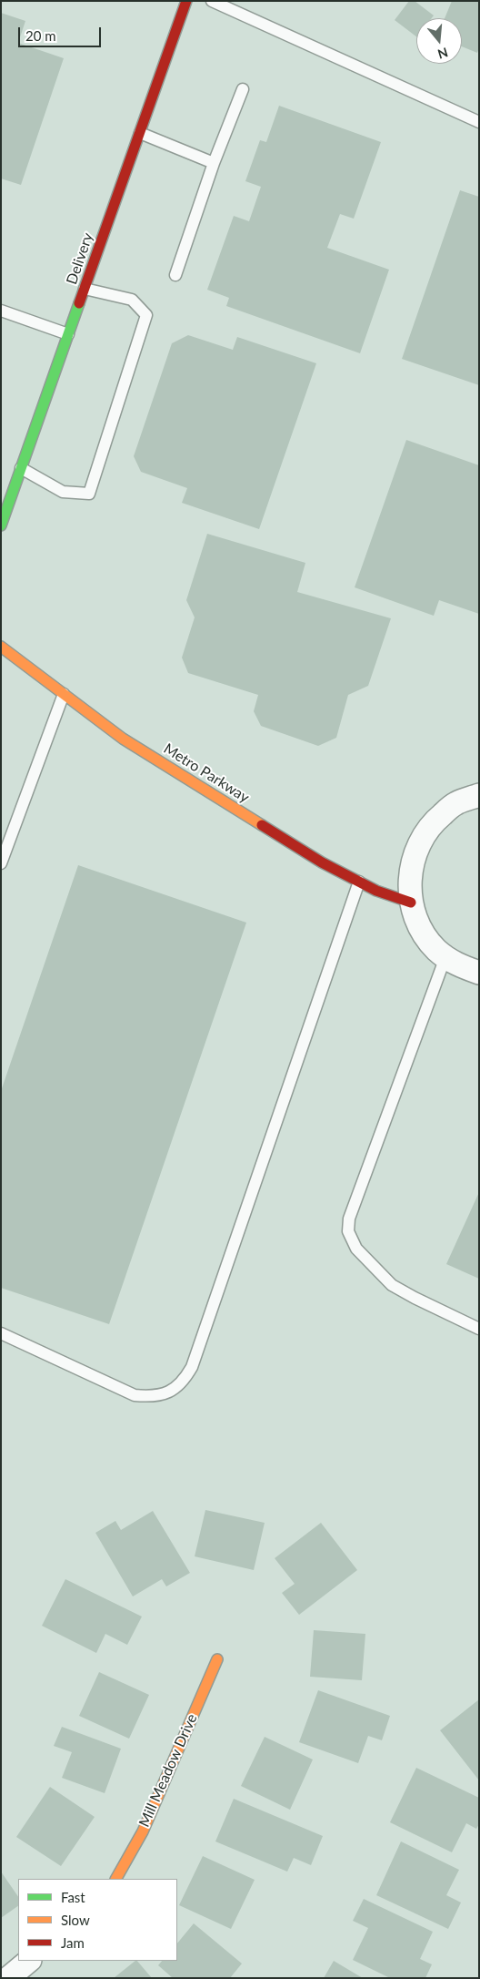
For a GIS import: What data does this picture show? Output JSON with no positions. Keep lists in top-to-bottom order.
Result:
{
  "streets": {
    "street": ["Delivery", "Metro Parkway", "Mill Meadow Drive"]
  },
  "legend": ["Fast", "Slow", "Jam"],
  "scale_bar": "20 m",
  "north": "bottom"
}
